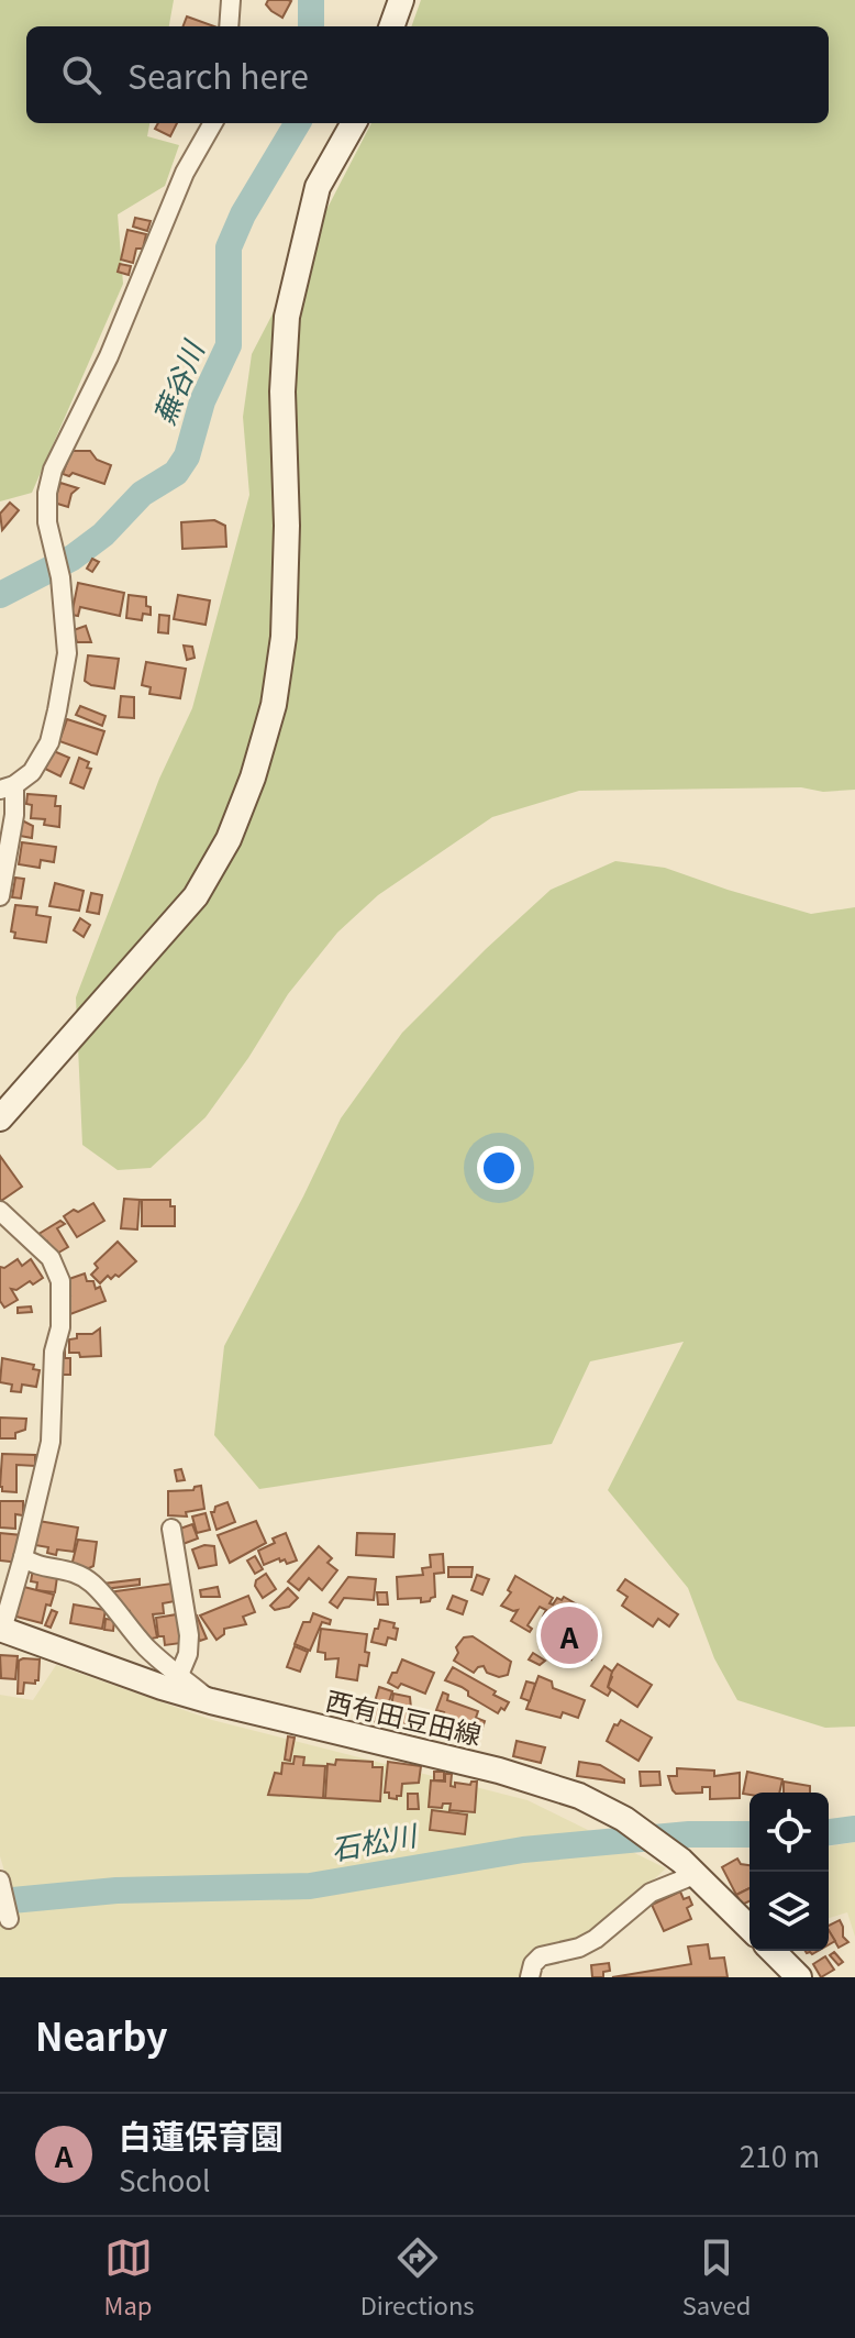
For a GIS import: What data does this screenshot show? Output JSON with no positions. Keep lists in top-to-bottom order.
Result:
{
  "streets": {
    "street": ["西有田豆田線"]
  },
  "water": ["蕪谷川", "石松川"],
  "page": {
    "search": "Search here",
    "pins": "A",
    "heading": "Nearby",
    "list": [
      {
        "mark": "A",
        "name": "白蓮保育園",
        "note": "School",
        "value": "210 m"
      }
    ],
    "nav": ["Map", "Directions", "Saved"]
  }
}
